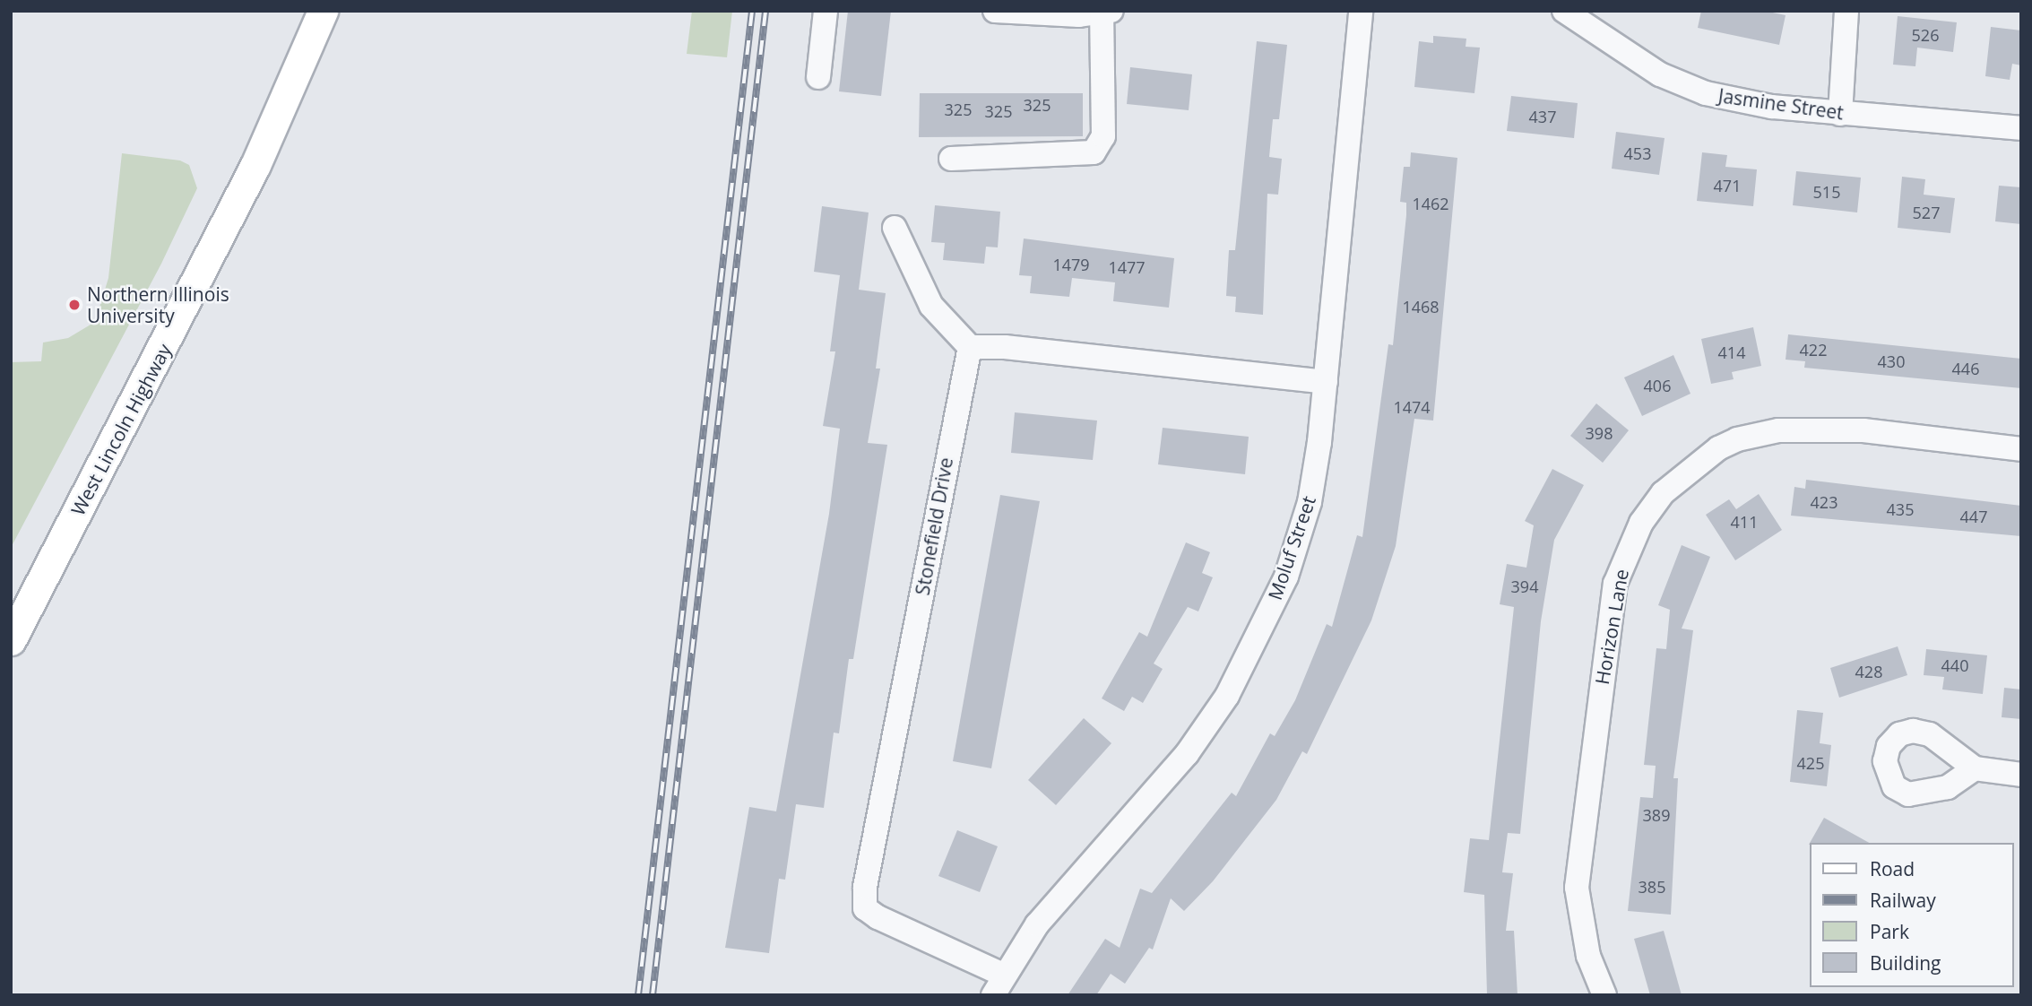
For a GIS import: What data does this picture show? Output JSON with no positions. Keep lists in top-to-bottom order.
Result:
{
  "streets": {
    "main road": ["West Lincoln Highway"],
    "street": [
      "Jasmine Street",
      "Stonefield Drive",
      "Moluf Street",
      "Horizon Lane"
    ]
  },
  "crossings": [
    ["Stonefield Drive", "Moluf Street"]
  ],
  "places": ["Northern Illinois University"],
  "house_numbers": [
    "526",
    "325",
    "325",
    "325",
    "437",
    "453",
    "471",
    "515",
    "1462",
    "527",
    "1479",
    "1477",
    "1468",
    "422",
    "414",
    "430",
    "446",
    "406",
    "1474",
    "398",
    "423",
    "435",
    "447",
    "411",
    "394",
    "440",
    "428",
    "425",
    "389",
    "385"
  ],
  "legend": [
    "Road",
    "Railway",
    "Park",
    "Building"
  ]
}
